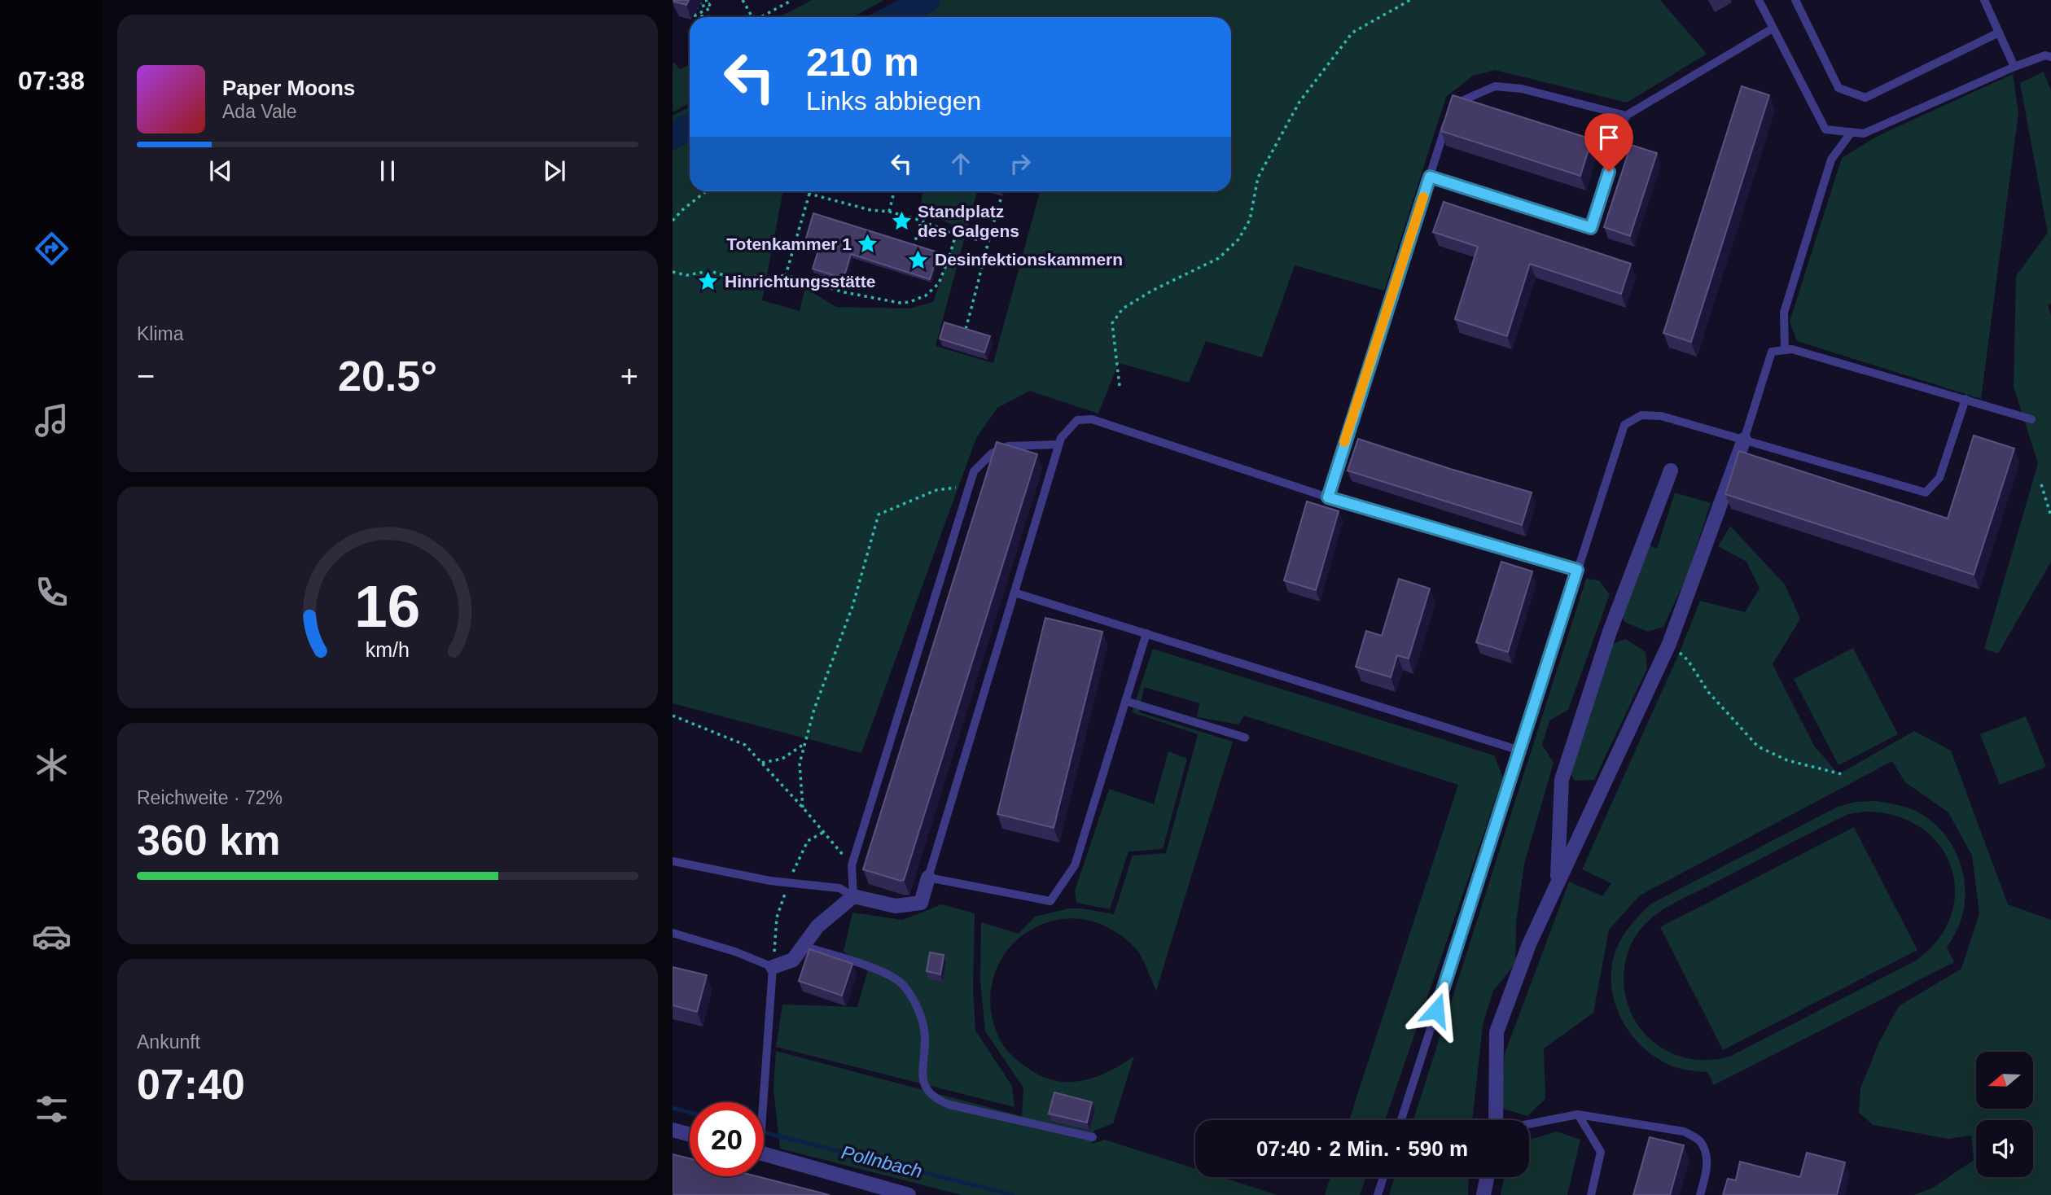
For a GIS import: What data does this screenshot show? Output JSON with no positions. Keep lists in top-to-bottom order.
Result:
{
  "water": ["Pollnbach"],
  "places": {
    "place": [
      "Standplatz des Galgens",
      "Totenkammer 1",
      "Desinfektionskammern",
      "Hinrichtungsstätte"
    ]
  },
  "north": "left",
  "page": {
    "tabs": "07:38",
    "turn": ["210 m", "Links abbiegen"],
    "song": ["Paper Moons", "Ada Vale"],
    "tile": [
      "Klima",
      ["Reichweite · 72%", "360 km"],
      ["Ankunft", "07:40"]
    ],
    "heat": ["−", "20.5°", "+"],
    "limit": "20",
    "trip": "07:40 · 2 Min. · 590 m",
    "gauge": ["16", "km/h"]
  }
}
